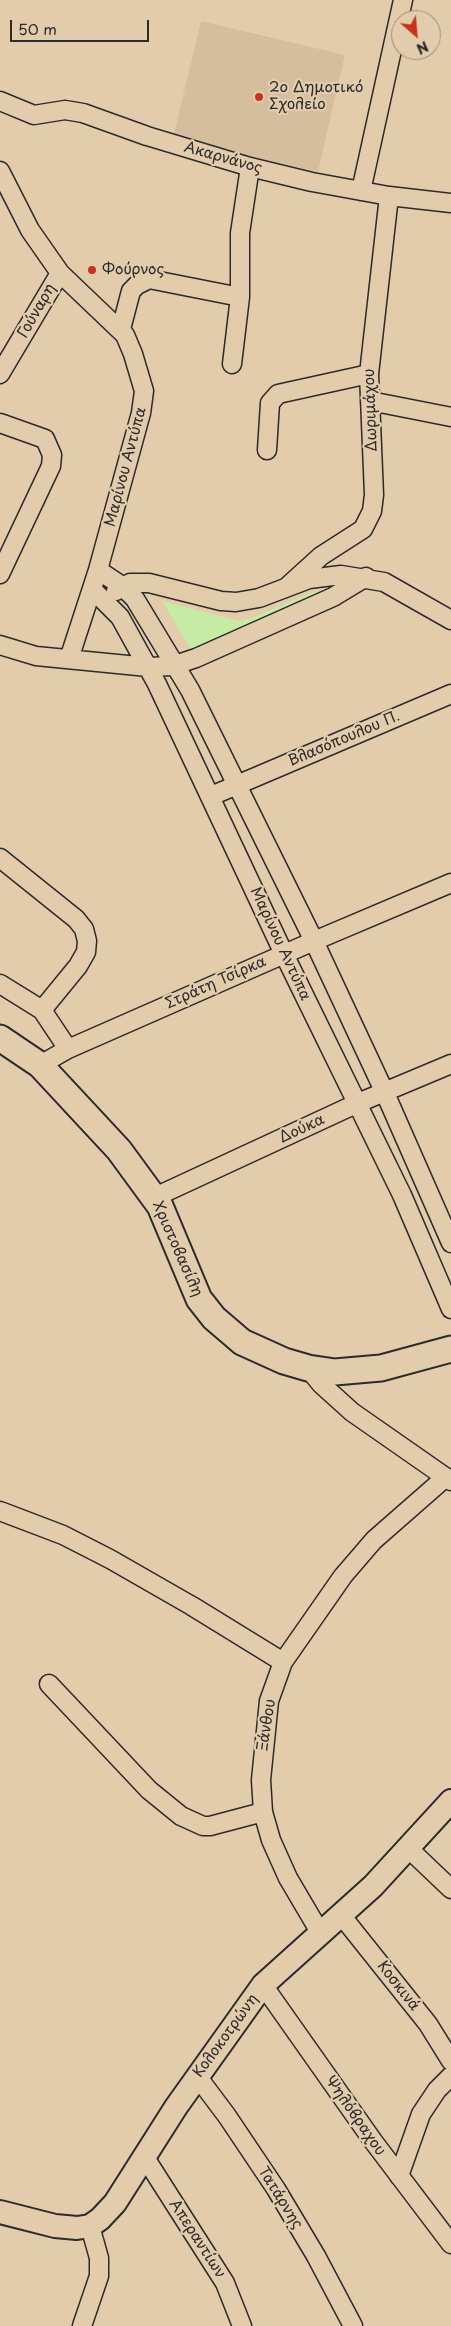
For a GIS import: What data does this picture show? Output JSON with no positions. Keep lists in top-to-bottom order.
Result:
{
  "streets": {
    "main road": ["Χριστοβασίλη"],
    "street": [
      "Ακαρνάνος",
      "Γούναρη",
      "Δωριμάχου",
      "Μαρίνου Αντύπα",
      "Βλασόπουλου Π.",
      "Στράτη Τσίρκα",
      "Δούκα",
      "Ξάνθου",
      "Κοσκινά",
      "Κολοκοτρώνη",
      "Ψηλόβραχου",
      "Τατάρνης",
      "Απεραντίων"
    ]
  },
  "crossings": [
    ["Ακαρνάνος", "Δωριμάχου"],
    ["Γούναρη", "Μαρίνου Αντύπα"],
    ["Μαρίνου Αντύπα", "Βλασόπουλου Π."],
    ["Μαρίνου Αντύπα", "Στράτη Τσίρκα"],
    ["Μαρίνου Αντύπα", "Δούκα"],
    ["Στράτη Τσίρκα", "Χριστοβασίλη"],
    ["Δούκα", "Χριστοβασίλη"],
    ["Ξάνθου", "Κολοκοτρώνη"],
    ["Κοσκινά", "Κολοκοτρώνη"],
    ["Κολοκοτρώνη", "Ψηλόβραχου"],
    ["Κολοκοτρώνη", "Τατάρνης"],
    ["Κολοκοτρώνη", "Απεραντίων"]
  ],
  "places": ["2ο Δημοτικό Σχολείο", "Φούρνος"],
  "scale_bar": "50 m",
  "north": "bottom right"
}
